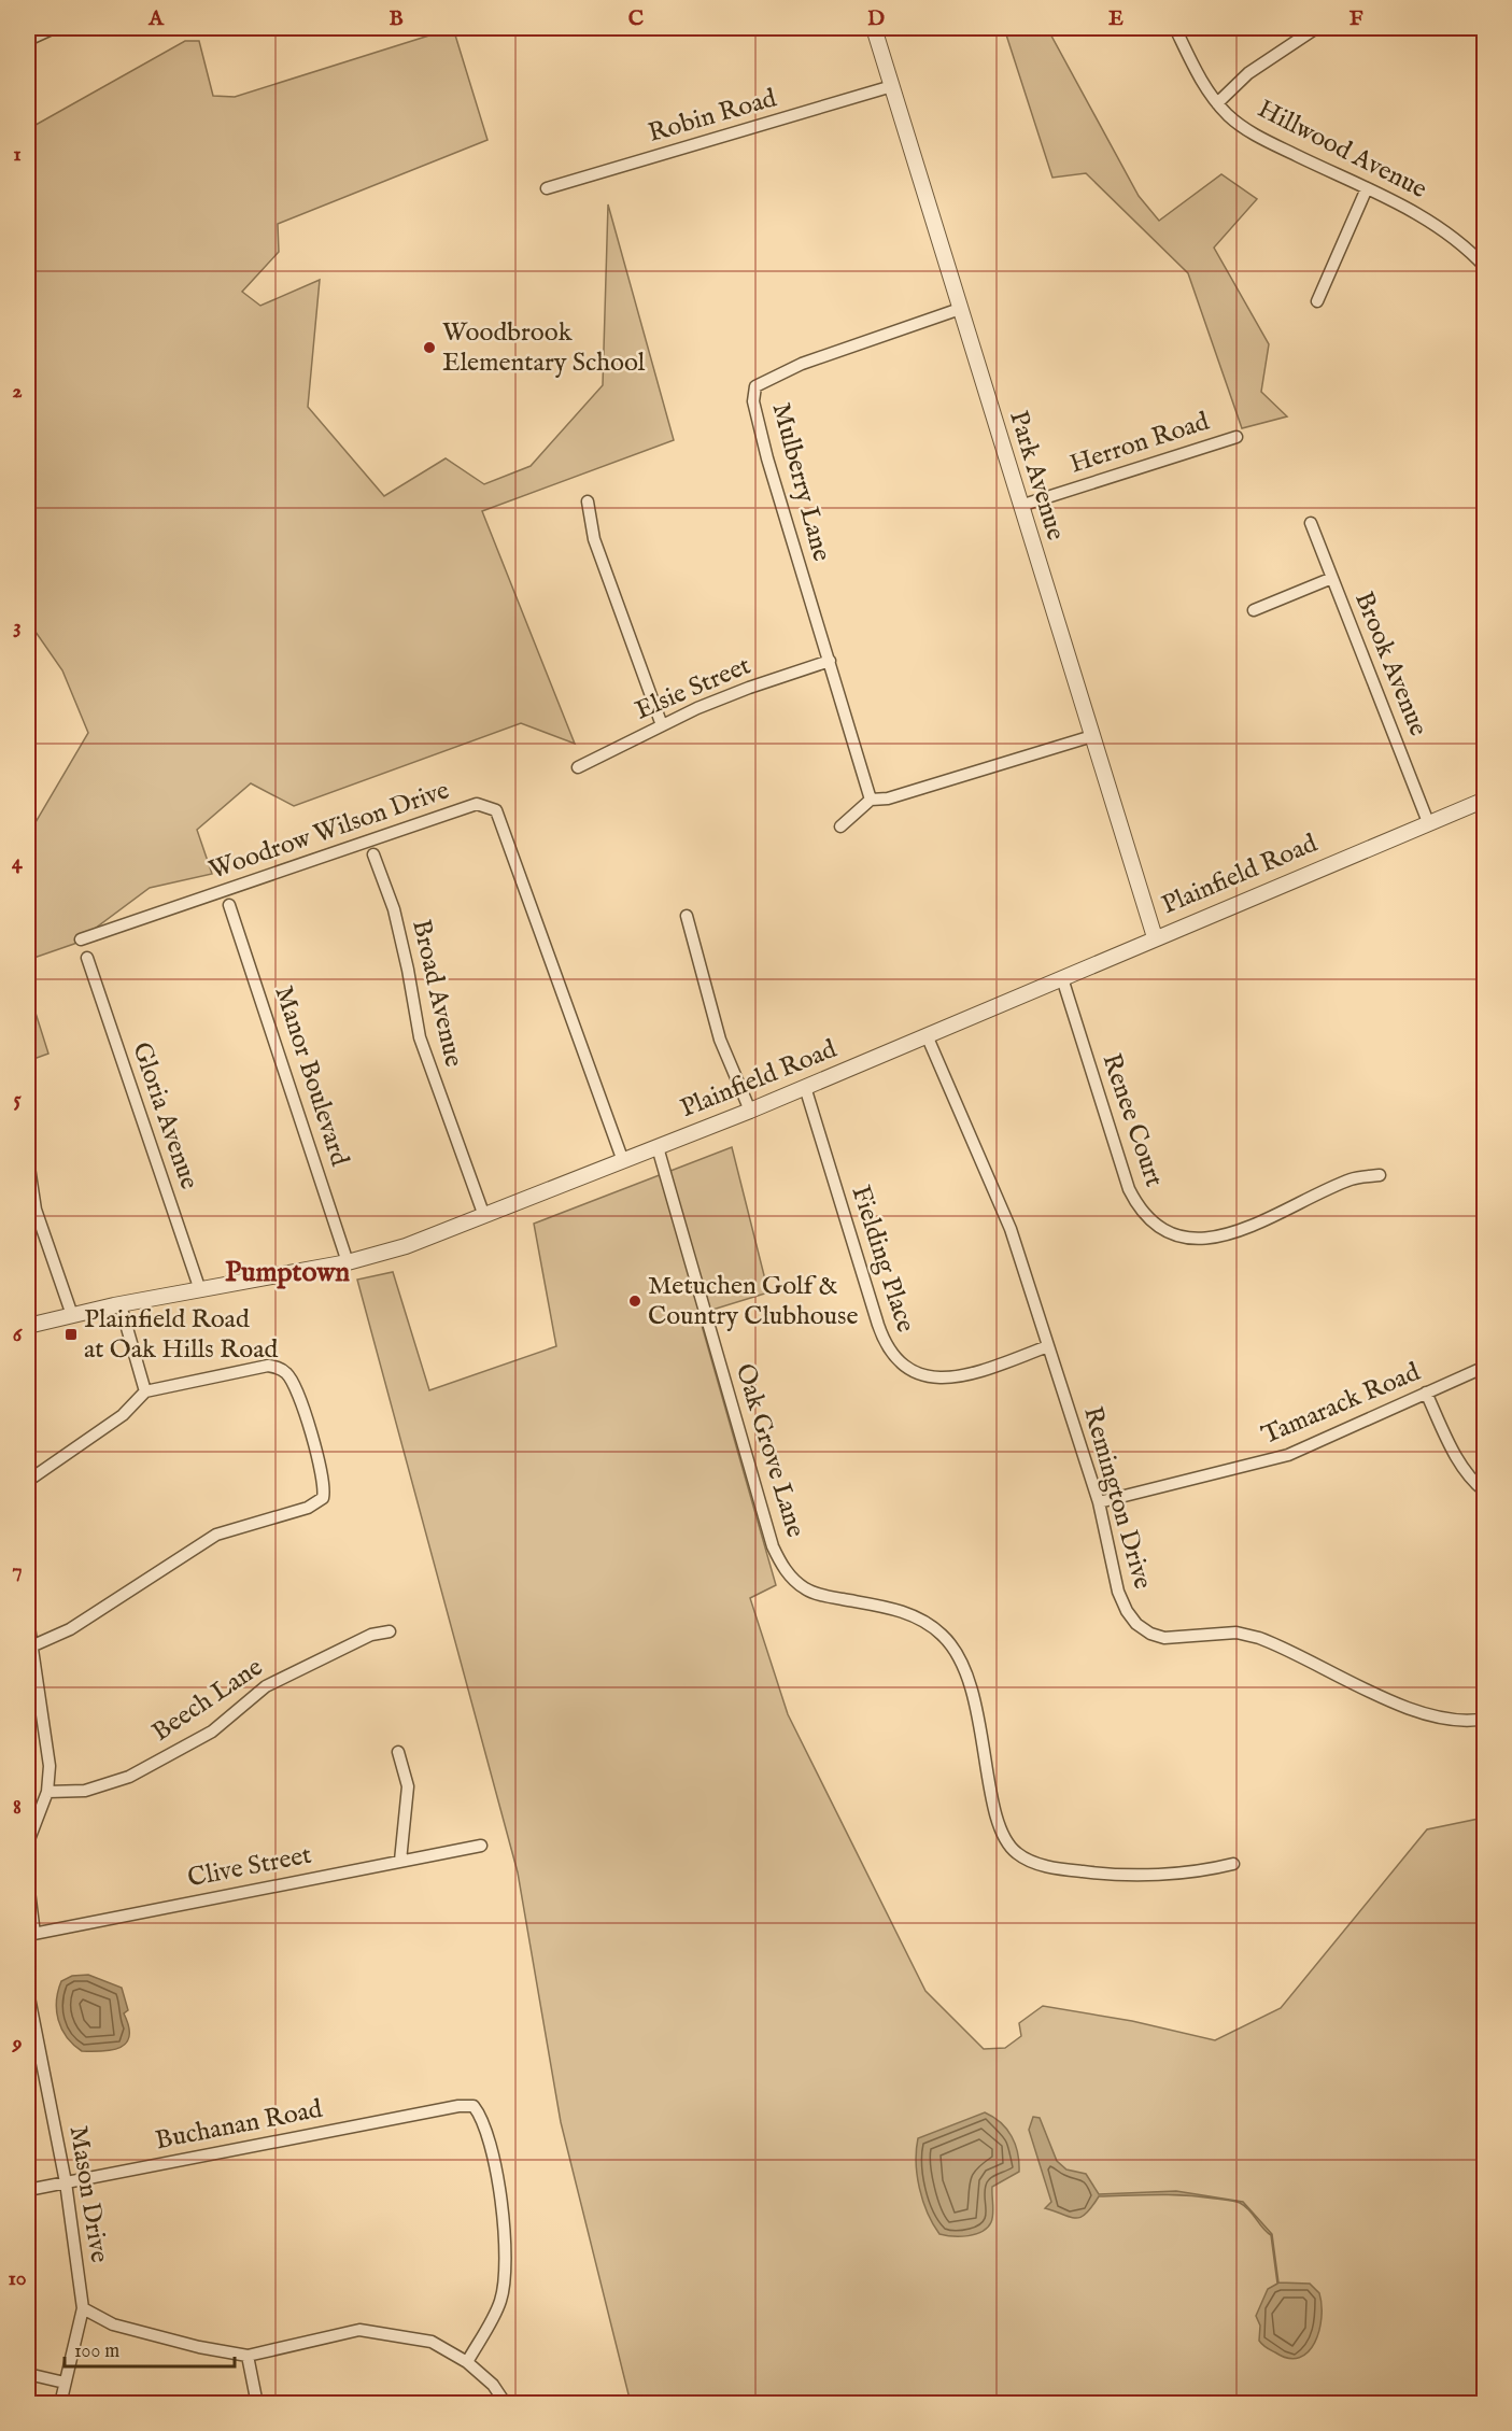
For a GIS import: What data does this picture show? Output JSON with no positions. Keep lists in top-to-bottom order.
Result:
{
  "streets": {
    "street": [
      "Robin Road",
      "Hillwood Avenue",
      "Herron Road",
      "Park Avenue",
      "Mulberry Lane",
      "Brook Avenue",
      "Elsie Street",
      "Woodrow Wilson Drive",
      "Plainfield Road",
      "Broad Avenue",
      "Manor Boulevard",
      "Gloria Avenue",
      "Renee Court",
      "Fielding Place",
      "Tamarack Road",
      "Oak Grove Lane",
      "Remington Drive",
      "Beech Lane",
      "Clive Street",
      "Buchanan Road",
      "Mason Drive"
    ]
  },
  "crossings": [
    ["Robin Road", "Park Avenue"],
    ["Herron Road", "Park Avenue"],
    ["Park Avenue", "Mulberry Lane"],
    ["Park Avenue", "Plainfield Road"],
    ["Mulberry Lane", "Elsie Street"],
    ["Brook Avenue", "Plainfield Road"],
    ["Woodrow Wilson Drive", "Plainfield Road"],
    ["Plainfield Road", "Broad Avenue"],
    ["Plainfield Road", "Manor Boulevard"],
    ["Plainfield Road", "Gloria Avenue"],
    ["Plainfield Road", "Renee Court"],
    ["Plainfield Road", "Fielding Place"],
    ["Plainfield Road", "Oak Grove Lane"],
    ["Plainfield Road", "Remington Drive"],
    ["Fielding Place", "Remington Drive"],
    ["Tamarack Road", "Remington Drive"],
    ["Buchanan Road", "Mason Drive"]
  ],
  "districts": ["Pumptown"],
  "places": {
    "other": ["Woodbrook Elementary School", "Metuchen Golf & Country Clubhouse"],
    "transit": ["Plainfield Road at Oak Hills Road"]
  },
  "scale_bar": "100 m",
  "grid": {
    "columns": [
      "A",
      "B",
      "C",
      "D",
      "E",
      "F"
    ],
    "rows": [
      "1",
      "2",
      "3",
      "4",
      "5",
      "6",
      "7",
      "8",
      "9",
      "10"
    ]
  }
}
